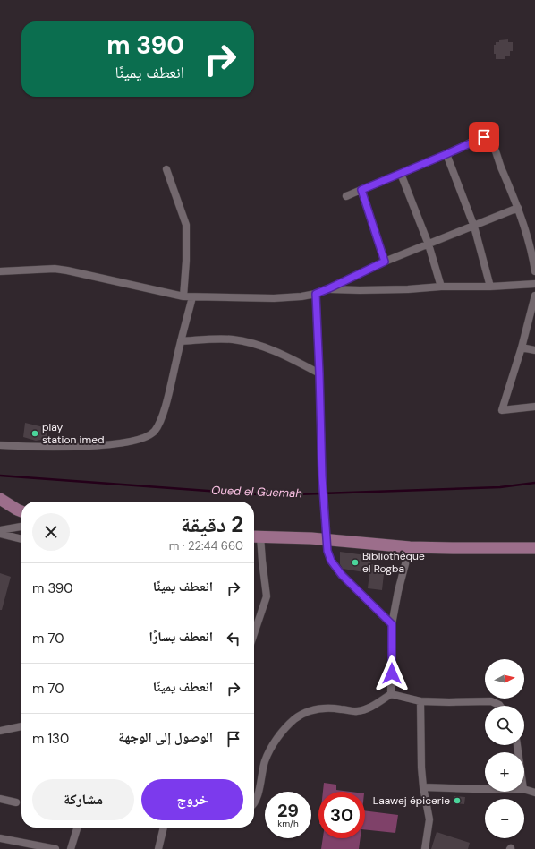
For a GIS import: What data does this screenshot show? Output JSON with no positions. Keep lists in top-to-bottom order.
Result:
{
  "water": ["Oued el Guemah"],
  "places": ["play station imed", "Bibliothèque el Rogba", "Laawej épicerie"],
  "north": "right",
  "page": {
    "turn": ["390 m", "انعطف يمينًا"],
    "heading": ["2 دقيقة", "660 m · 22:44"],
    "list": [
      {
        "name": "انعطف يمينًا",
        "value": "390 m"
      },
      {
        "name": "انعطف يسارًا",
        "value": "70 m"
      },
      {
        "name": "انعطف يمينًا",
        "value": "70 m"
      },
      {
        "name": "الوصول إلى الوجهة",
        "value": "130 m"
      }
    ],
    "map_buttons": ["+", "−"],
    "buttons": ["خروج", "مشاركة"],
    "speed": "29 km/h",
    "limit": "30"
  }
}
